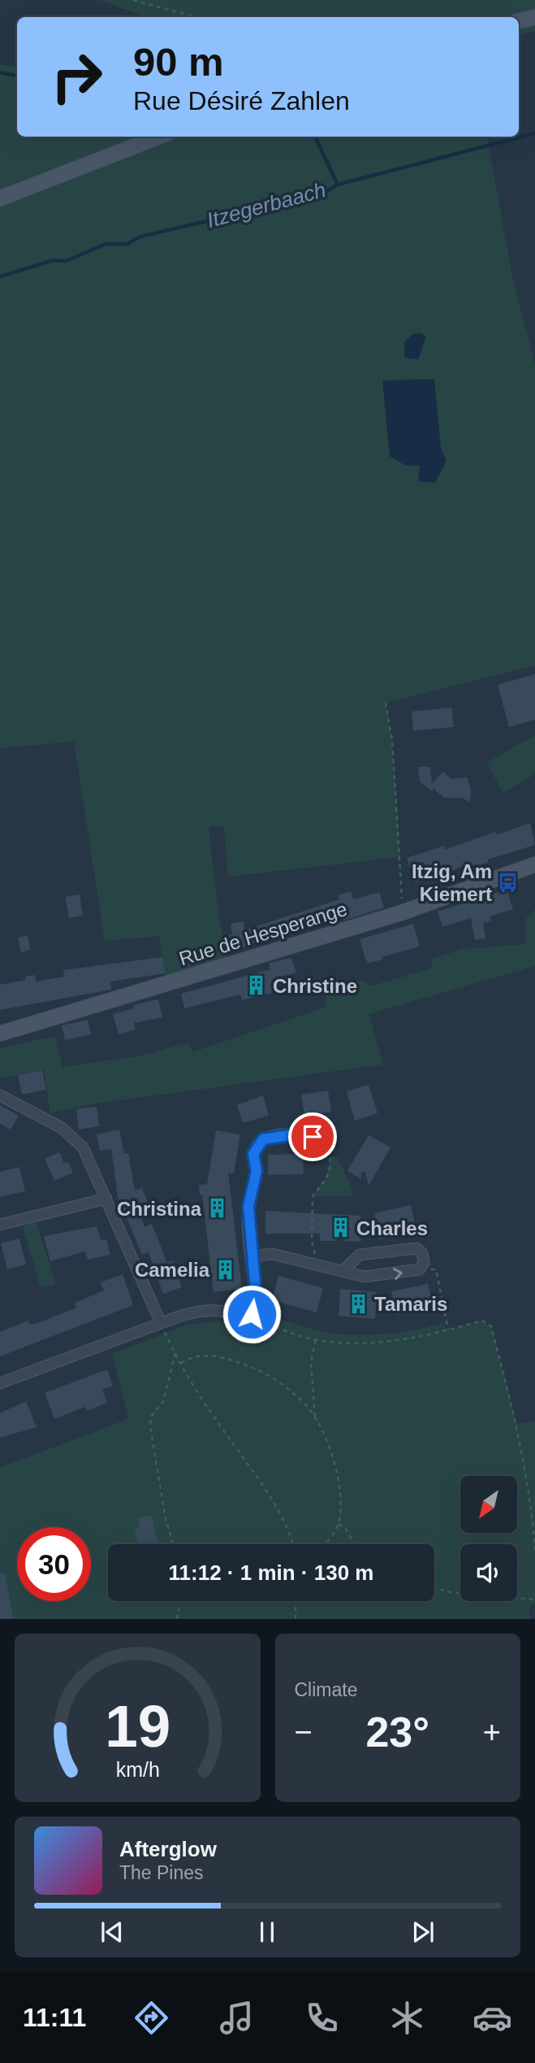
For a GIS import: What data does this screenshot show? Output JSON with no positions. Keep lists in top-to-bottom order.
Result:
{
  "streets": {
    "main road": ["Rue de Hesperange"]
  },
  "water": ["Itzegerbaach"],
  "places": {
    "bus stop": ["Itzig, Am Kiemert"],
    "building": [
      "Christine",
      "Christina",
      "Charles",
      "Camelia",
      "Tamaris"
    ]
  },
  "north": "bottom left",
  "page": {
    "turn": ["90 m", "Rue Désiré Zahlen"],
    "limit": "30",
    "trip": "11:12 · 1 min · 130 m",
    "tile": "Climate",
    "heat": ["−", "23°", "+"],
    "song": ["Afterglow", "The Pines"],
    "tabs": "11:11",
    "gauge": ["19", "km/h"]
  }
}
